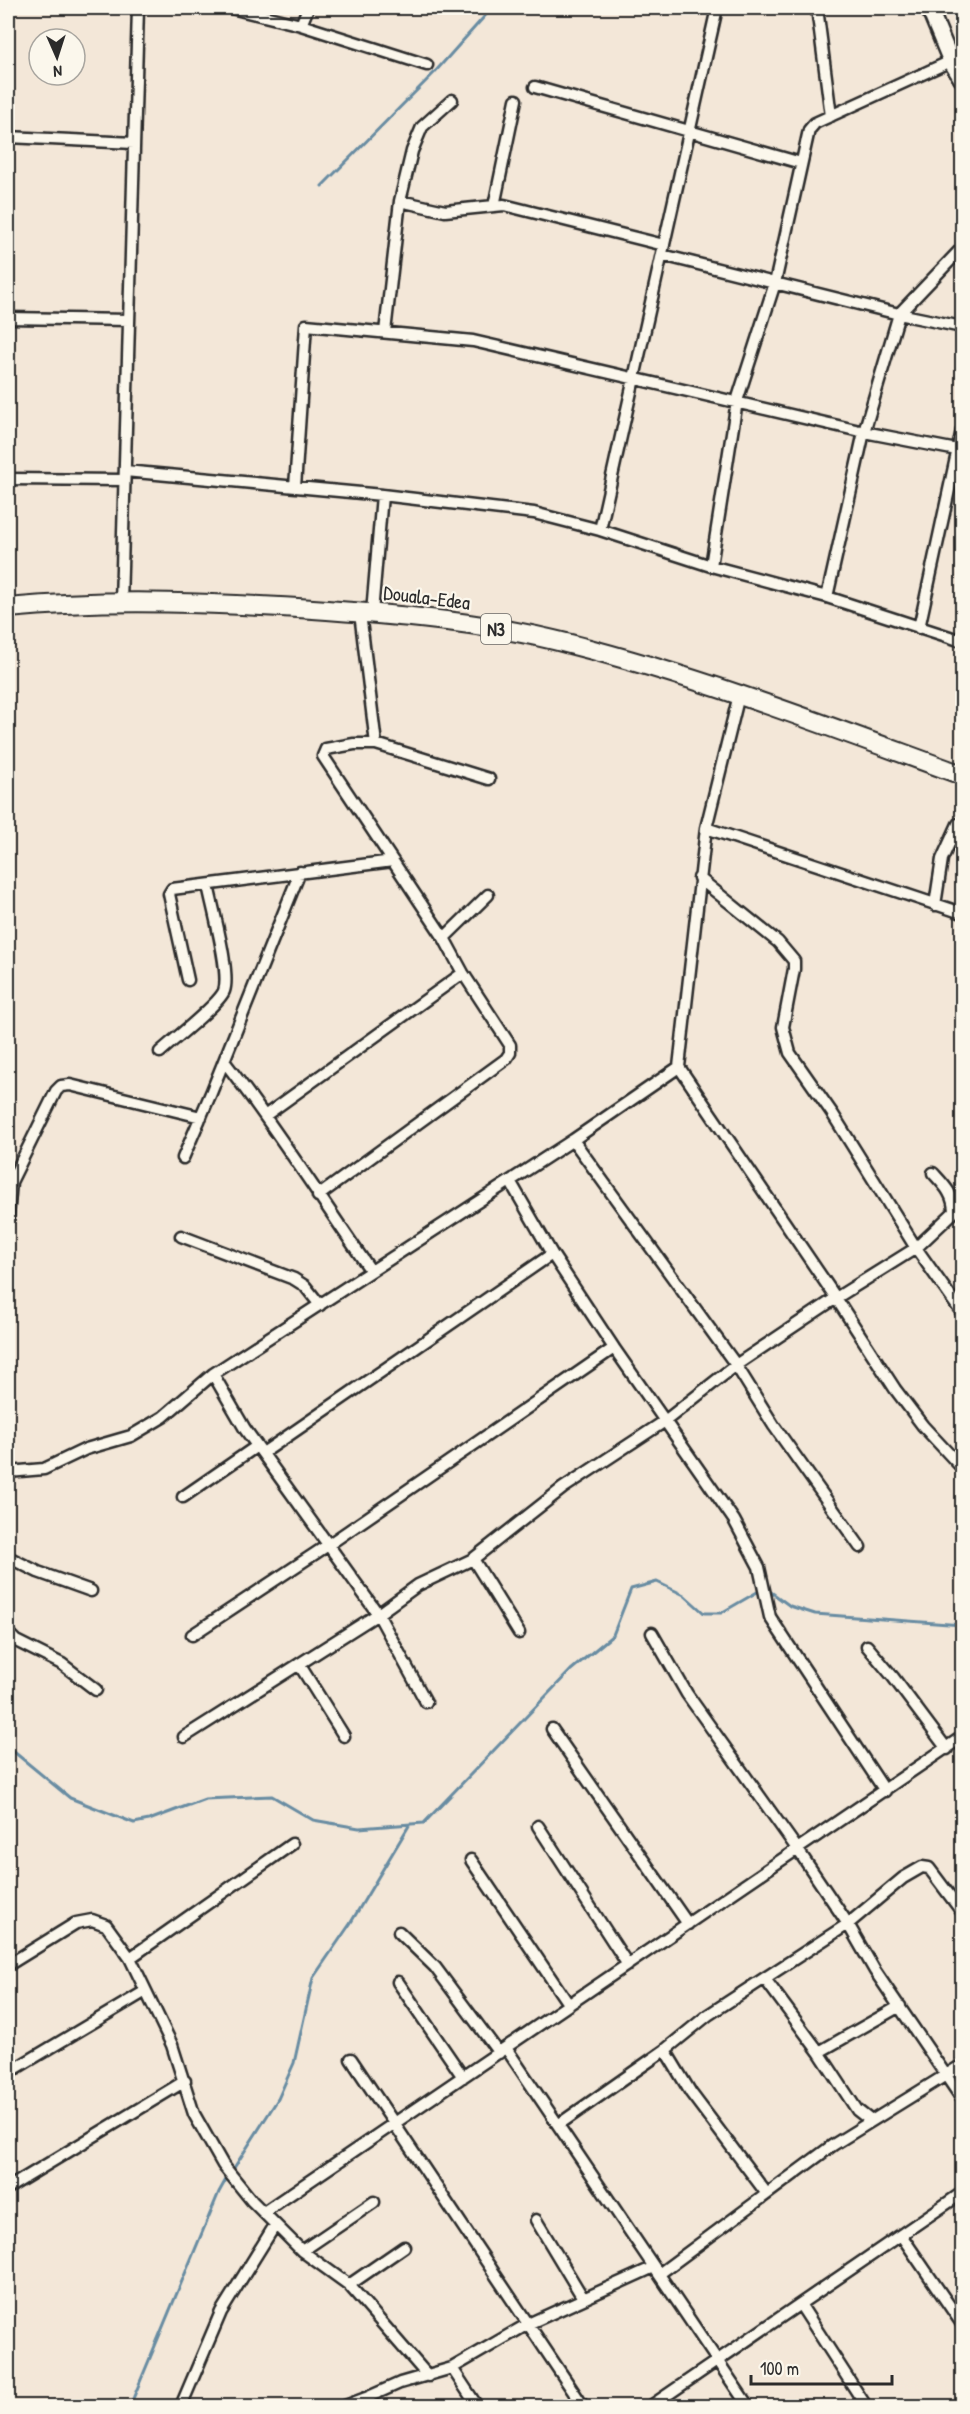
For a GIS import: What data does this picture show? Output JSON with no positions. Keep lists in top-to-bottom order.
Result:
{
  "streets": {
    "highway": ["Douala-Edea", "N3"]
  },
  "scale_bar": "100 m",
  "north": "bottom"
}
